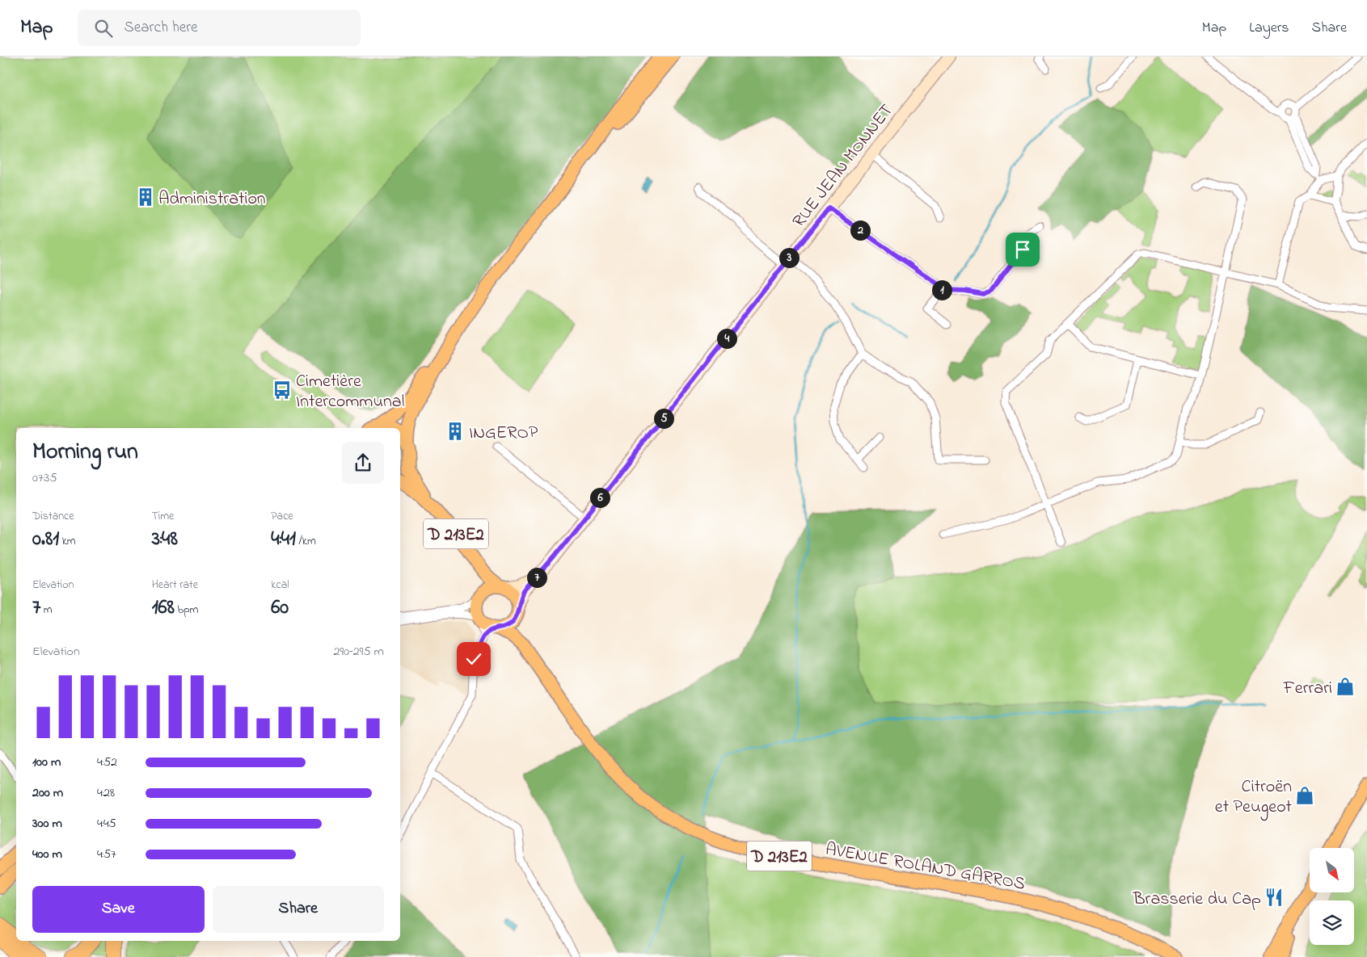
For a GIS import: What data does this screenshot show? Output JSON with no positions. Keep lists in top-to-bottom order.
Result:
{
  "streets": {
    "main road": ["D 213E2", "AVENUE ROLAND GARROS"],
    "street": ["RUE JEAN MONNET"]
  },
  "crossings": [
    ["RUE JEAN MONNET", "D 213E2"],
    ["RUE JEAN MONNET", "AVENUE ROLAND GARROS"],
    ["D 213E2", "AVENUE ROLAND GARROS"]
  ],
  "places": {
    "building": ["Administration", "INGEROP"],
    "bus stop": ["Cimetière Intercommunal"],
    "shop": ["Ferrari", "Citroën et Peugeot"],
    "restaurant": ["Brasserie du Cap"]
  },
  "north": "bottom right",
  "page": {
    "header": "Map",
    "search": "Search here",
    "nav": ["Map", "Layers", "Share"],
    "pins": [
      "2",
      "3",
      "1",
      "4",
      "5",
      "6",
      "7"
    ],
    "heading": ["Morning run", "07:35"],
    "stats": [
      ["Distance", "0.81 km"],
      ["Time", "3:48"],
      ["Pace", "4:41 /km"],
      ["Elevation", "7 m"],
      ["Heart rate", "168 bpm"],
      ["kcal", "60"]
    ],
    "chart": ["Elevation", "290–295 m"],
    "list": [
      {
        "name": "100 m",
        "note": "4:52"
      },
      {
        "name": "200 m",
        "note": "4:28"
      },
      {
        "name": "300 m",
        "note": "4:45"
      },
      {
        "name": "400 m",
        "note": "4:57"
      }
    ],
    "buttons": ["Save", "Share"]
  }
}
